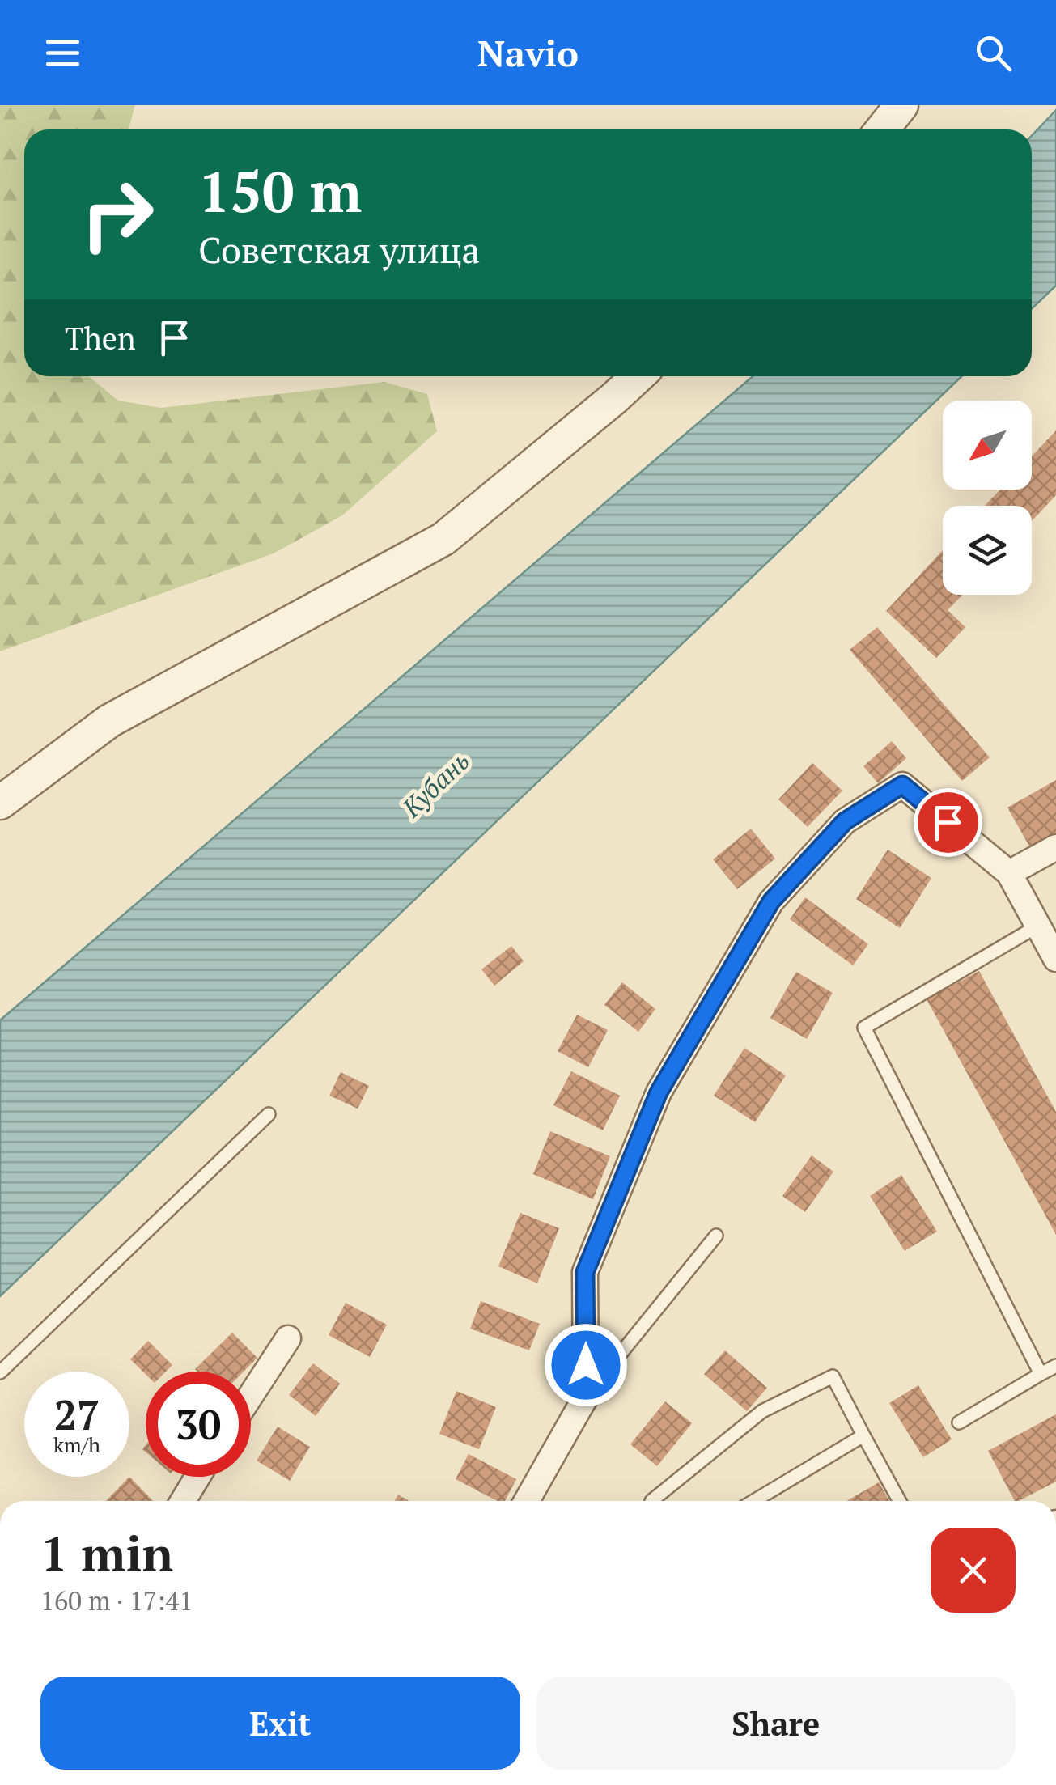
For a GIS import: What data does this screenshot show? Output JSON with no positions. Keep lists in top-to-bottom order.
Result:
{
  "water": ["Кубань"],
  "north": "bottom left",
  "page": {
    "header": "Navio",
    "turn": ["150 m", "Советская улица"],
    "then": "Then",
    "speed": "27 km/h",
    "limit": "30",
    "heading": ["1 min", "160 m · 17:41"],
    "buttons": ["Exit", "Share"]
  }
}
